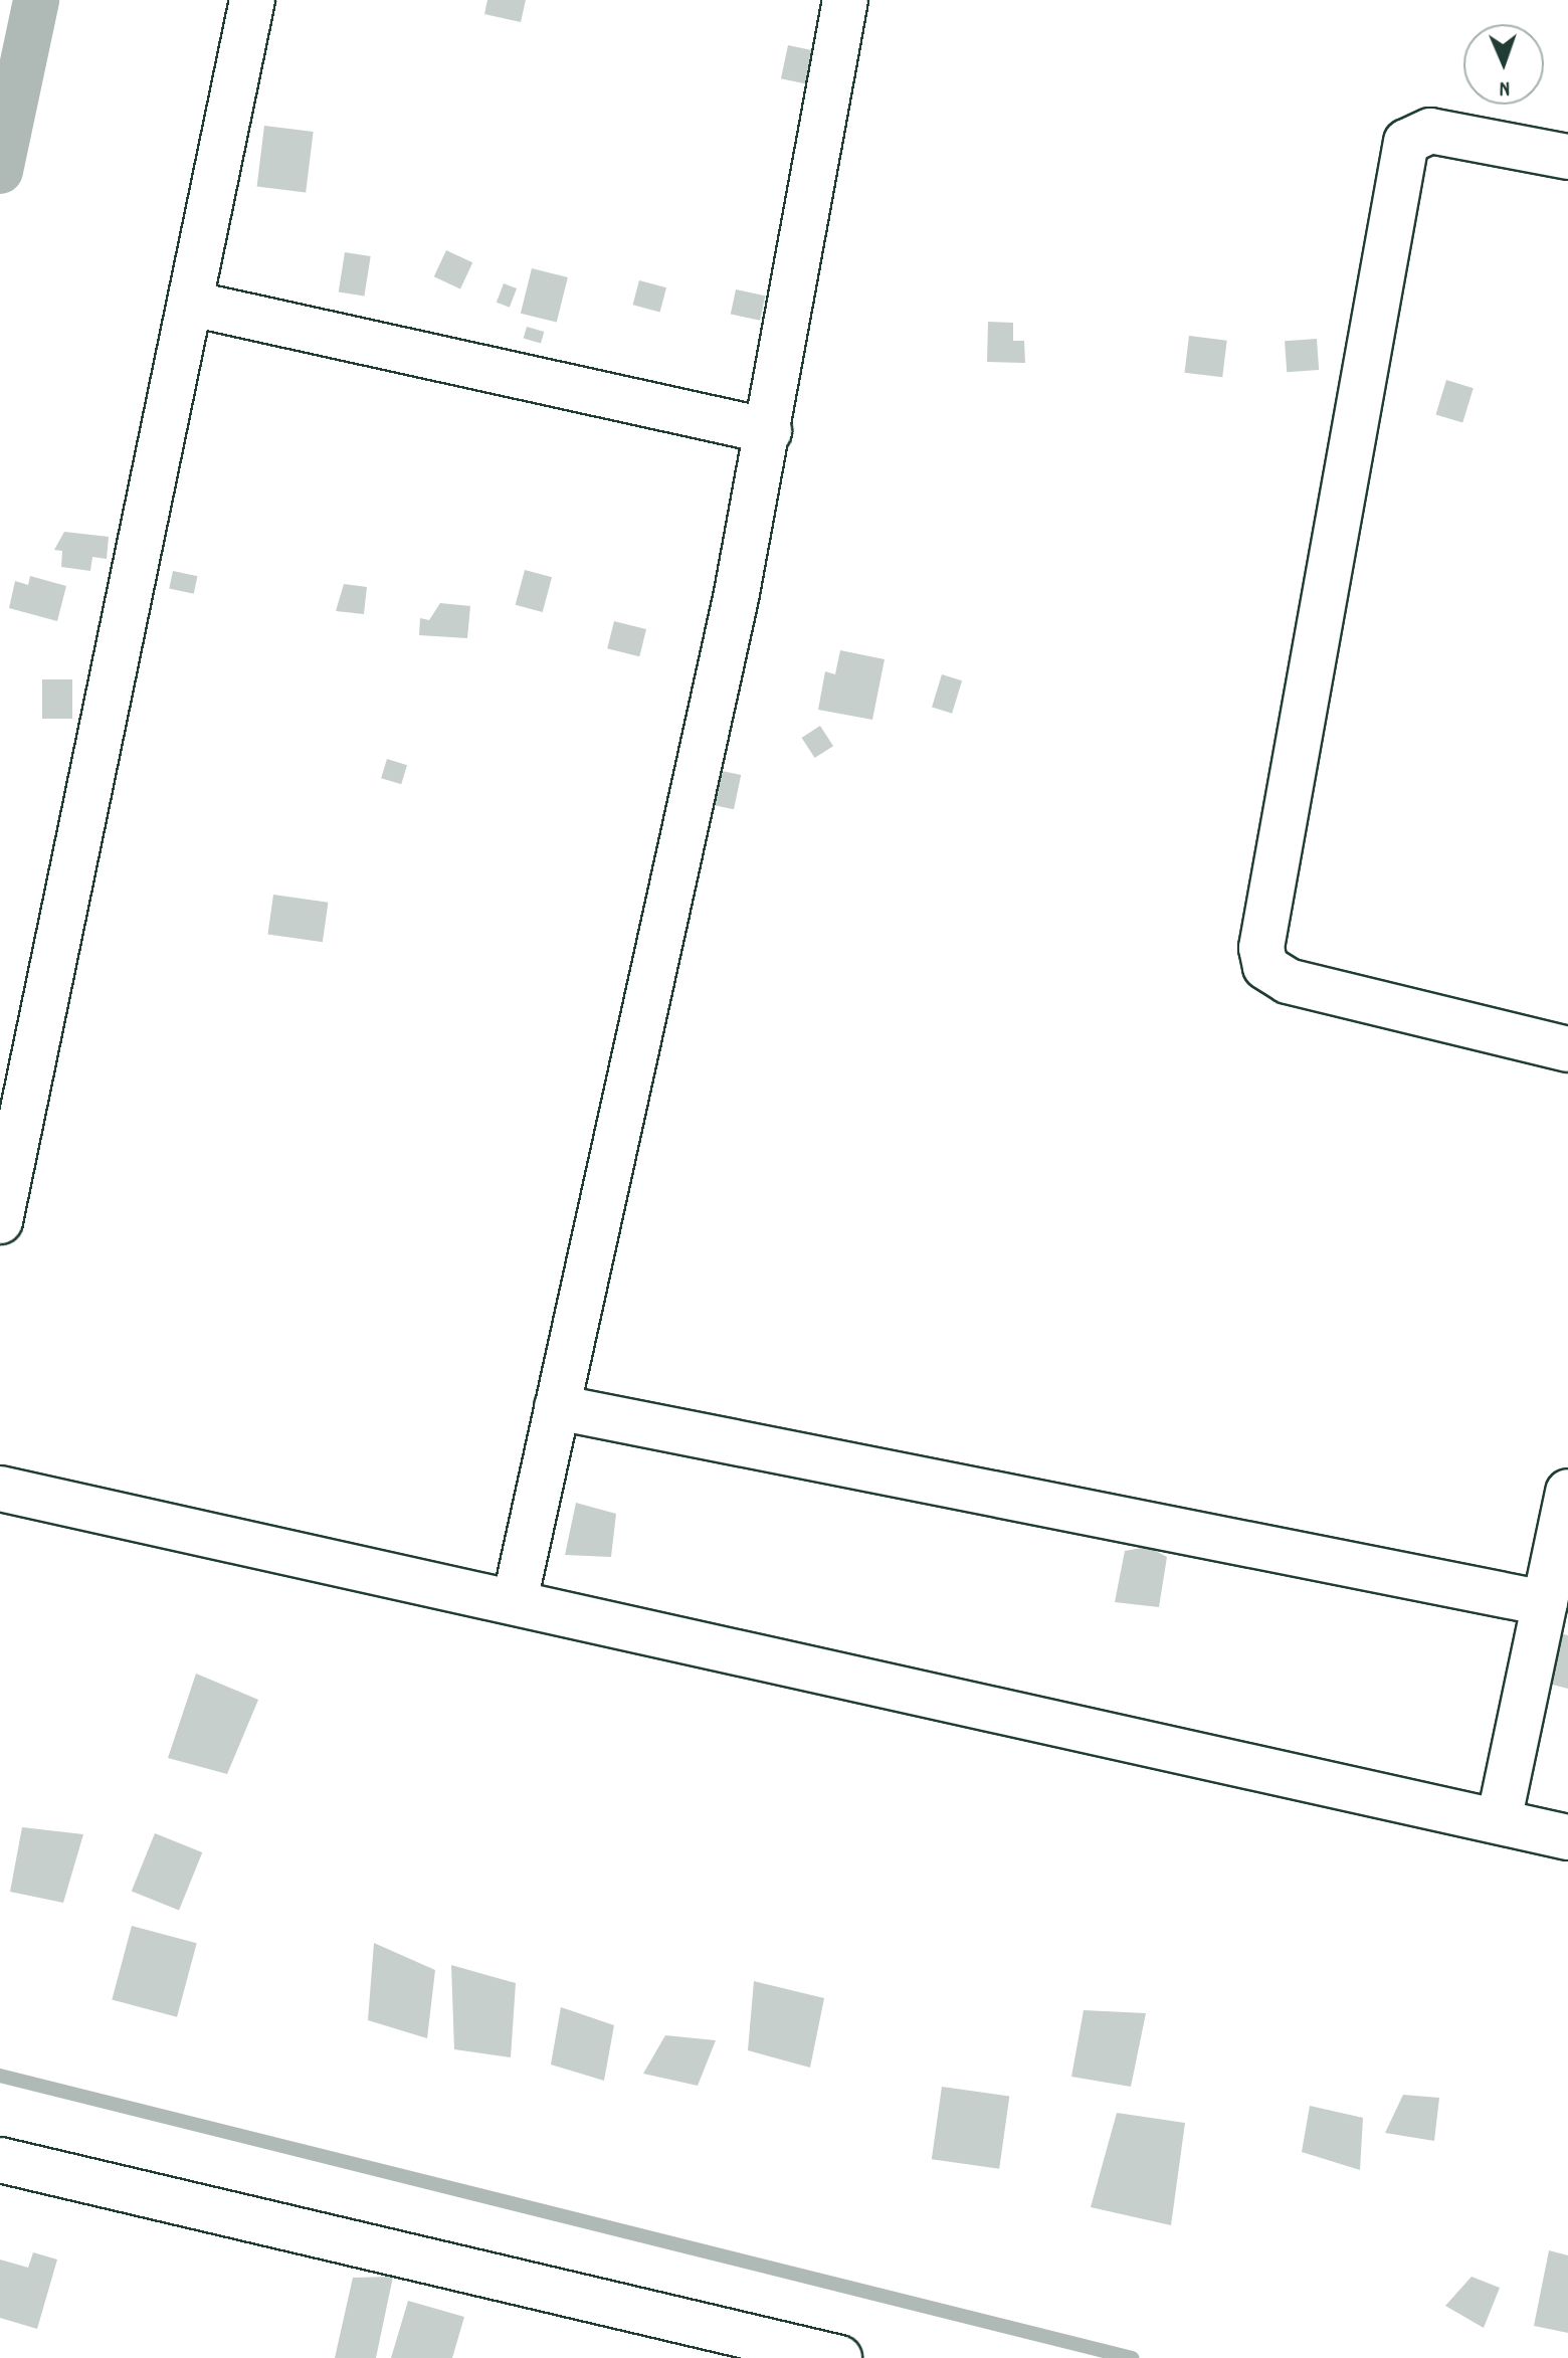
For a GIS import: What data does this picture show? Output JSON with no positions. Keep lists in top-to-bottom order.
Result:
{
  "north": "bottom"
}
